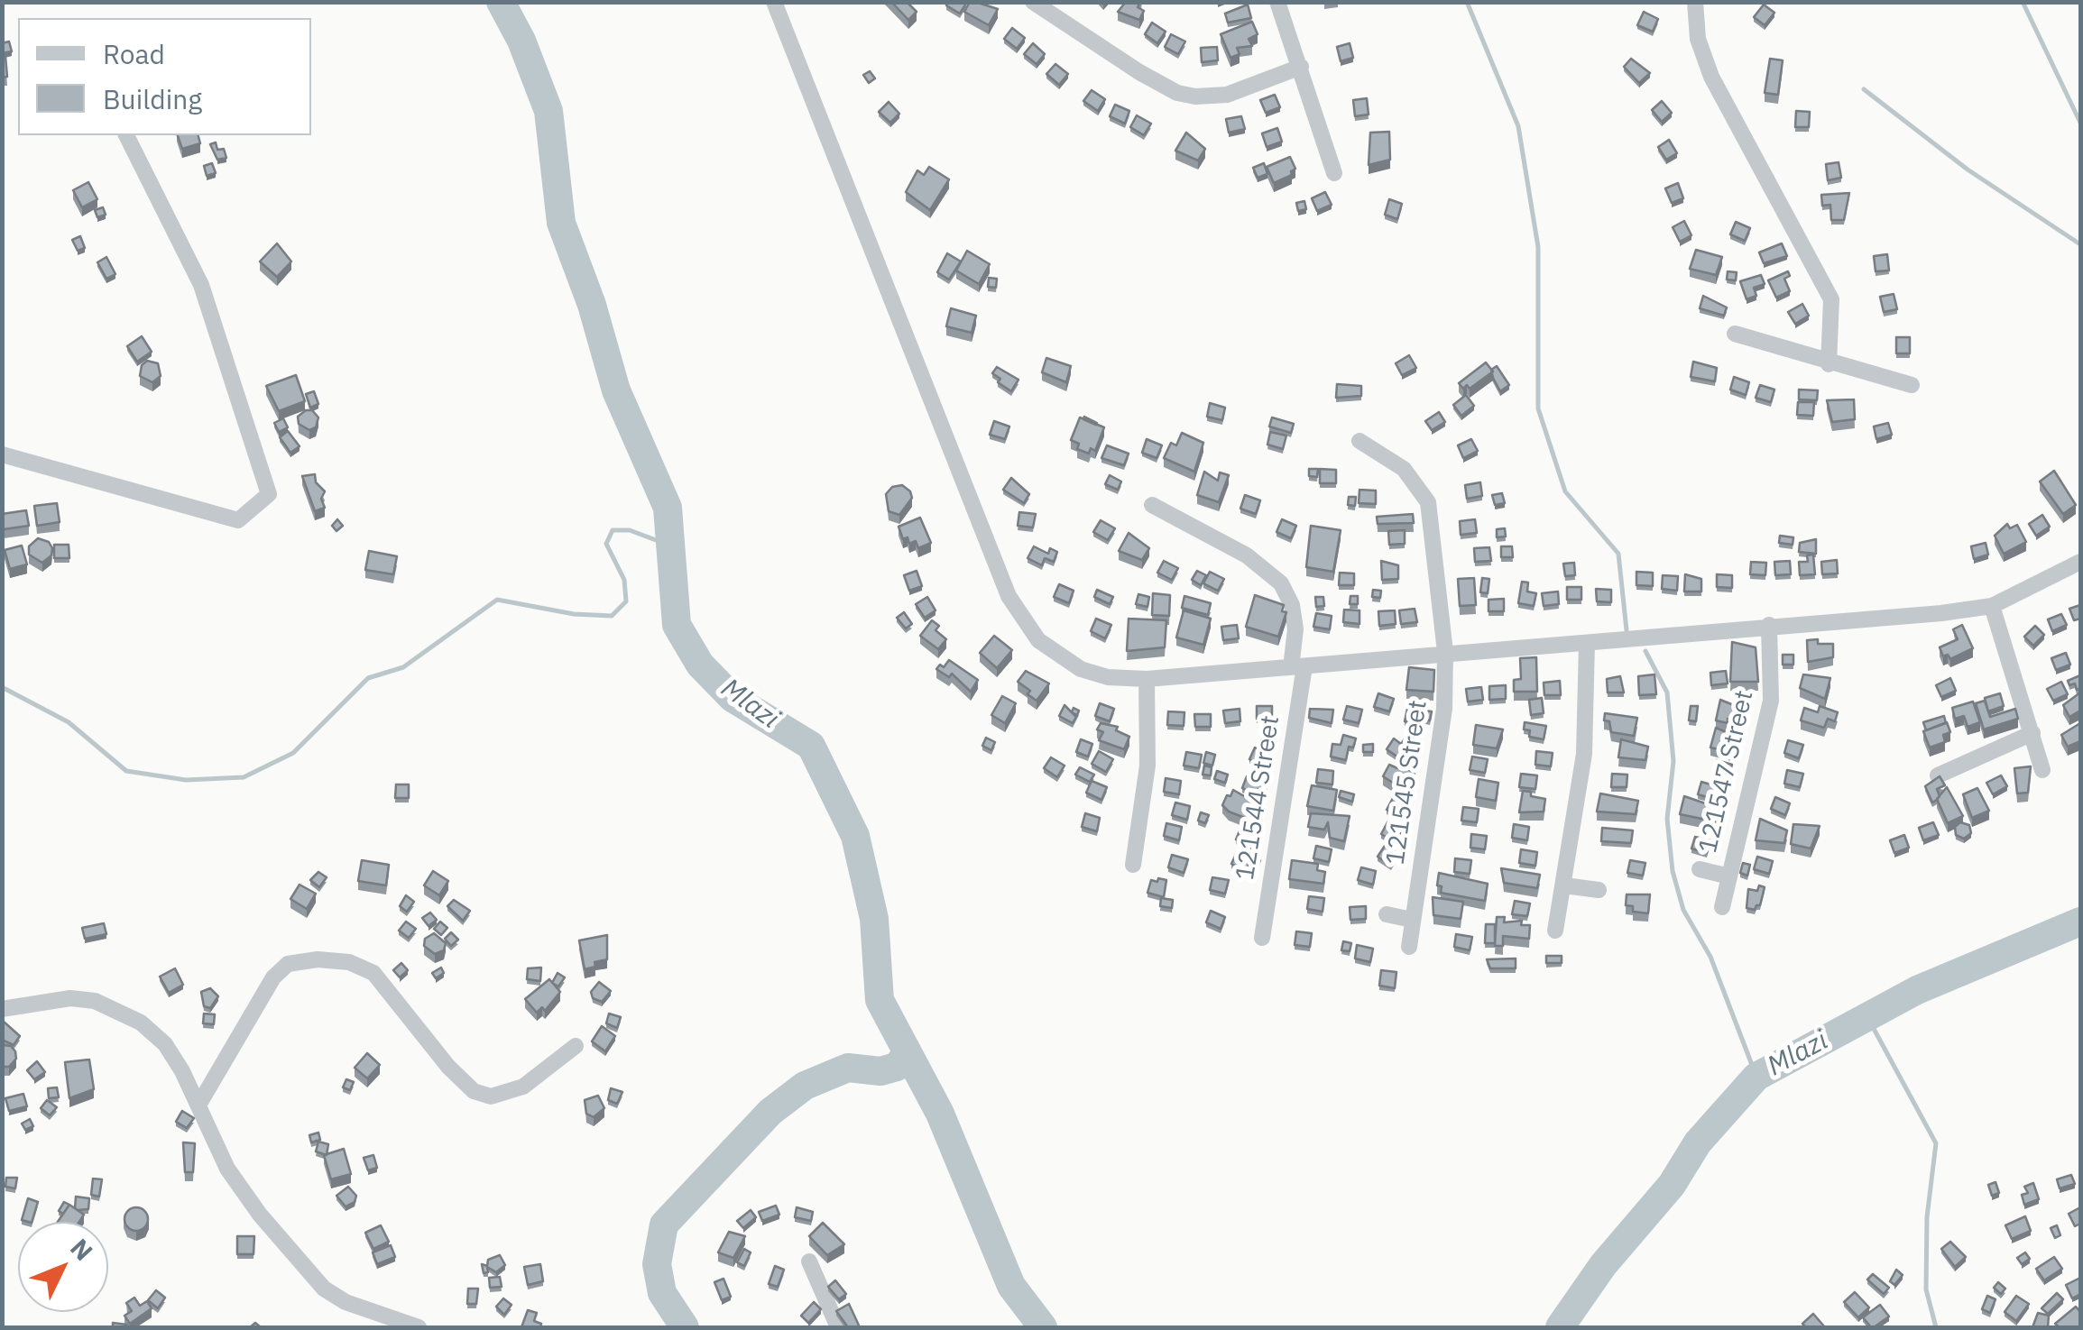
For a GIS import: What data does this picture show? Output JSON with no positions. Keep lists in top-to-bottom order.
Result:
{
  "streets": {
    "street": ["121547 Street", "121545 Street", "121544 Street"]
  },
  "water": ["Mlazi"],
  "legend": ["Road", "Building"],
  "north": "top right"
}
